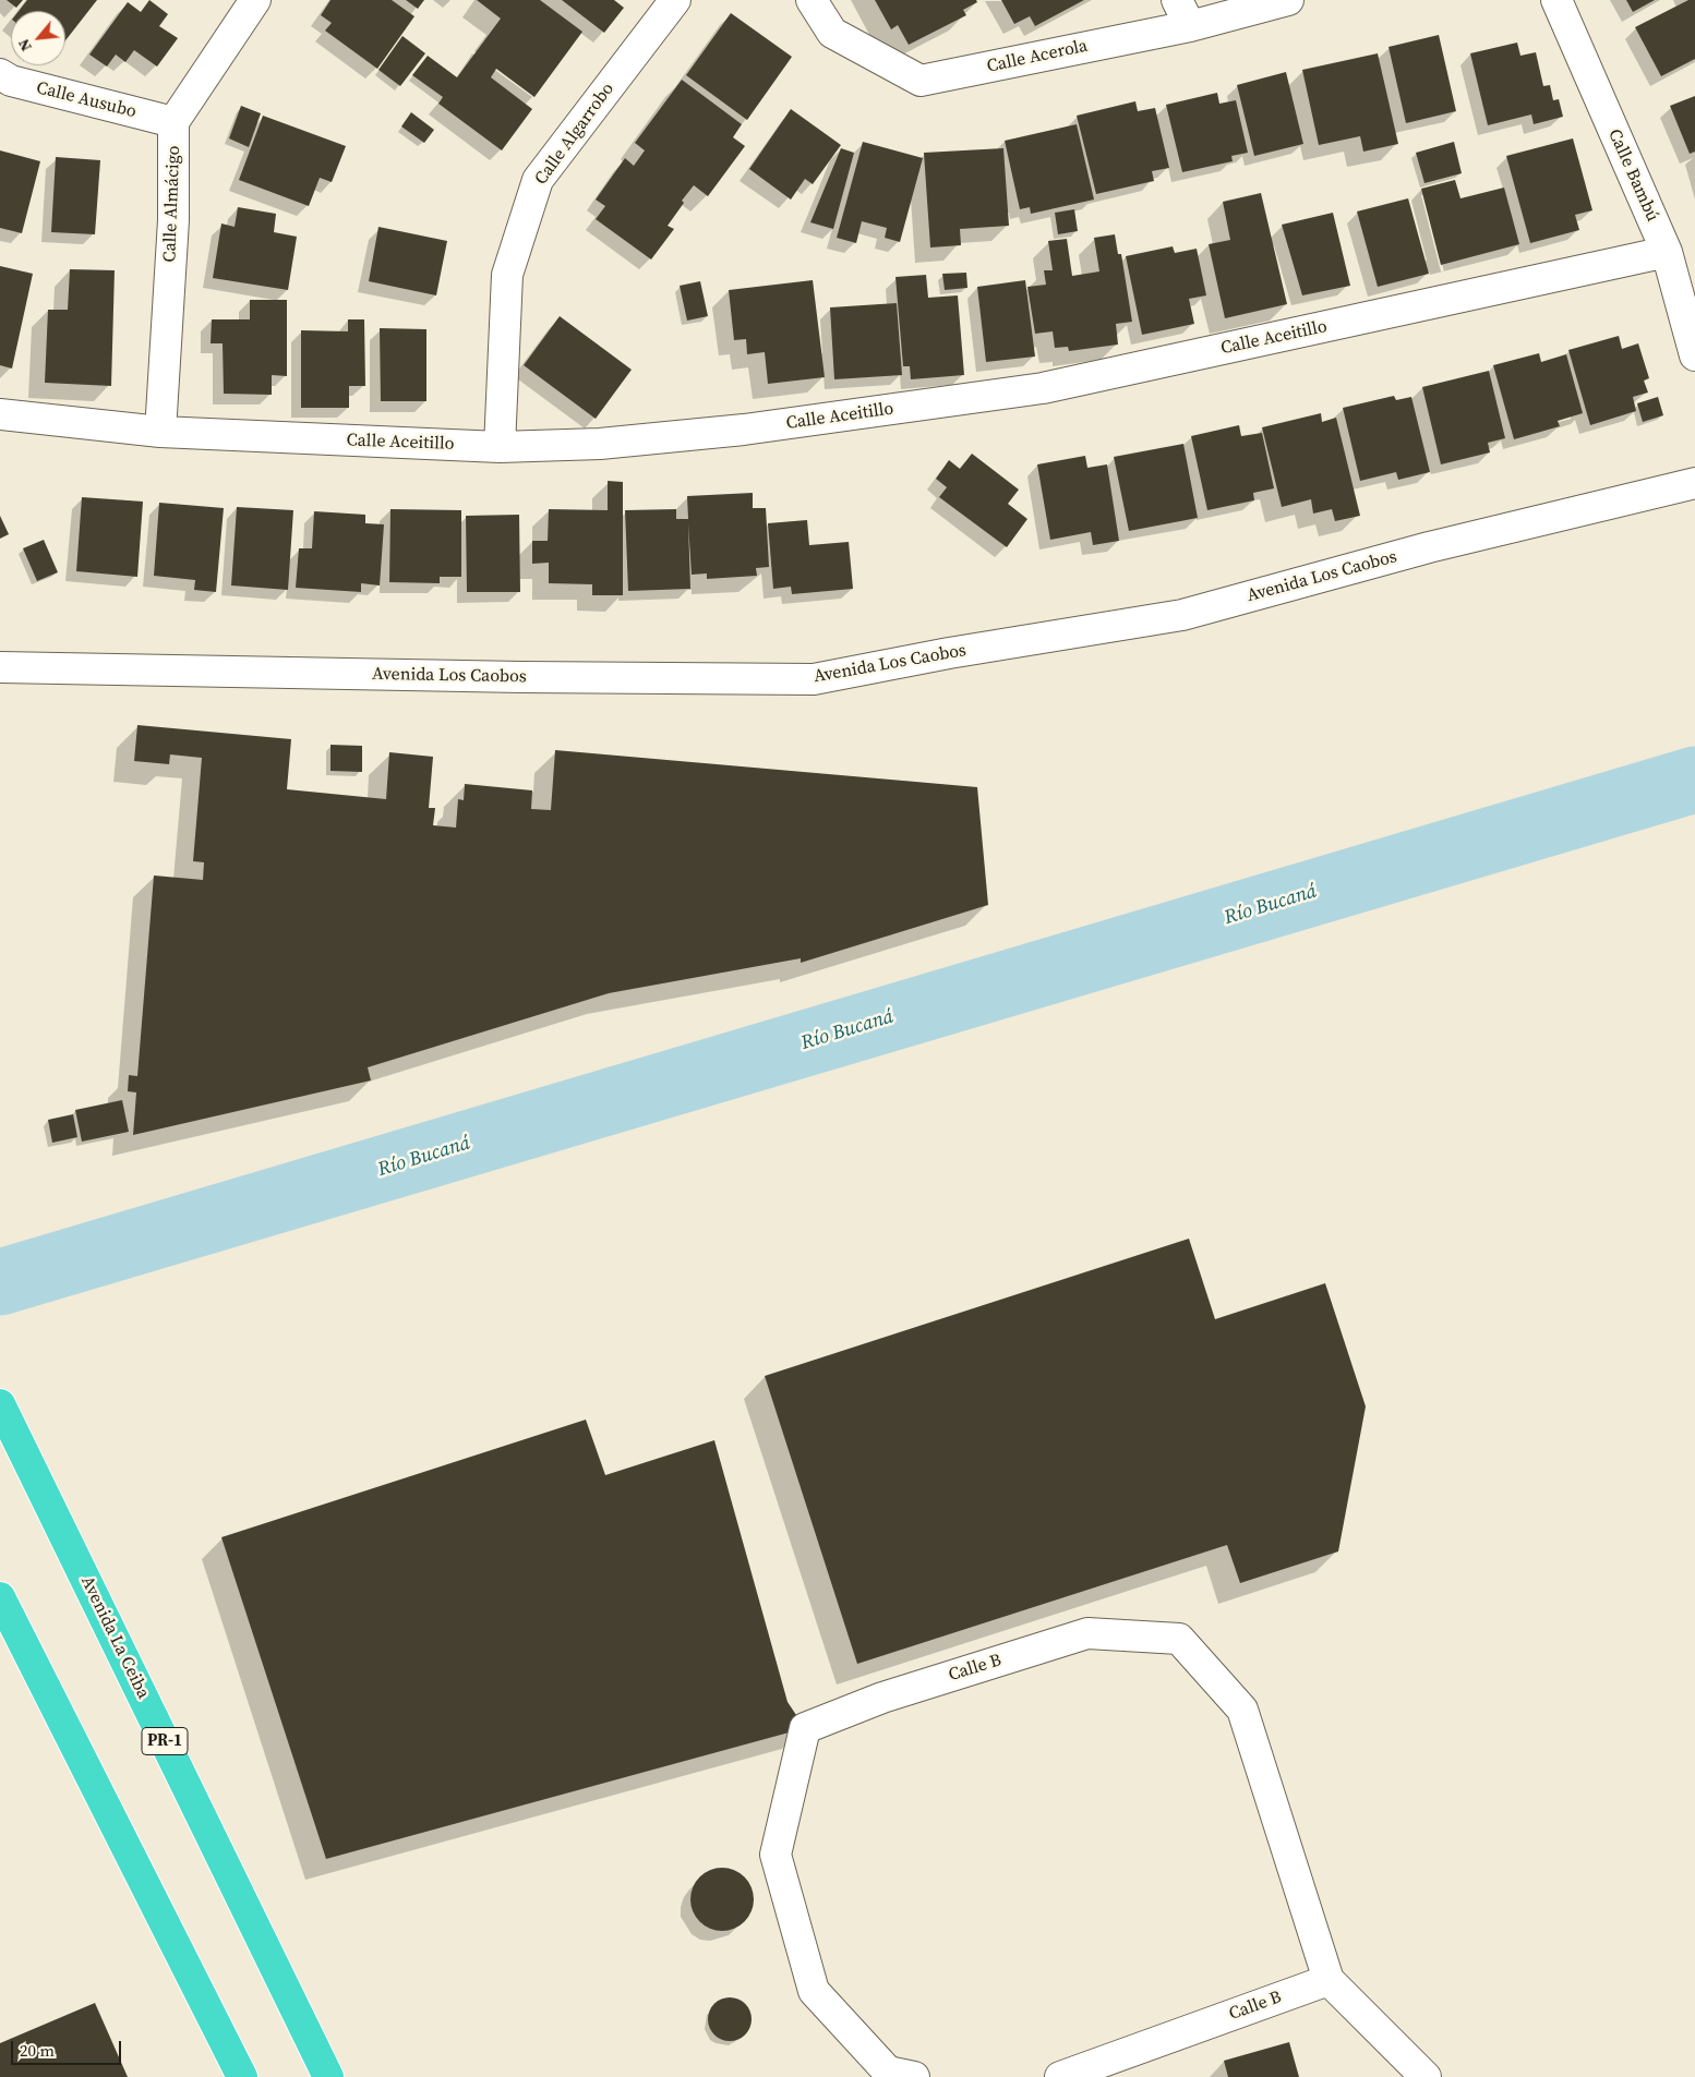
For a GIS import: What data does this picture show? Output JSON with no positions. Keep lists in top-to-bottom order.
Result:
{
  "streets": {
    "highway": ["Avenida La Ceiba", "PR-1"],
    "street": [
      "Calle Acerola",
      "Calle Ausubo",
      "Calle Algarrobo",
      "Calle Bambú",
      "Calle Almácigo",
      "Calle Aceitillo",
      "Avenida Los Caobos",
      "Calle B"
    ]
  },
  "crossings": [
    ["Calle Ausubo", "Calle Almácigo"],
    ["Calle Algarrobo", "Calle Aceitillo"],
    ["Calle Bambú", "Calle Aceitillo"],
    ["Calle Almácigo", "Calle Aceitillo"]
  ],
  "water": ["Río Bucaná"],
  "scale_bar": "20 m",
  "north": "bottom left"
}
